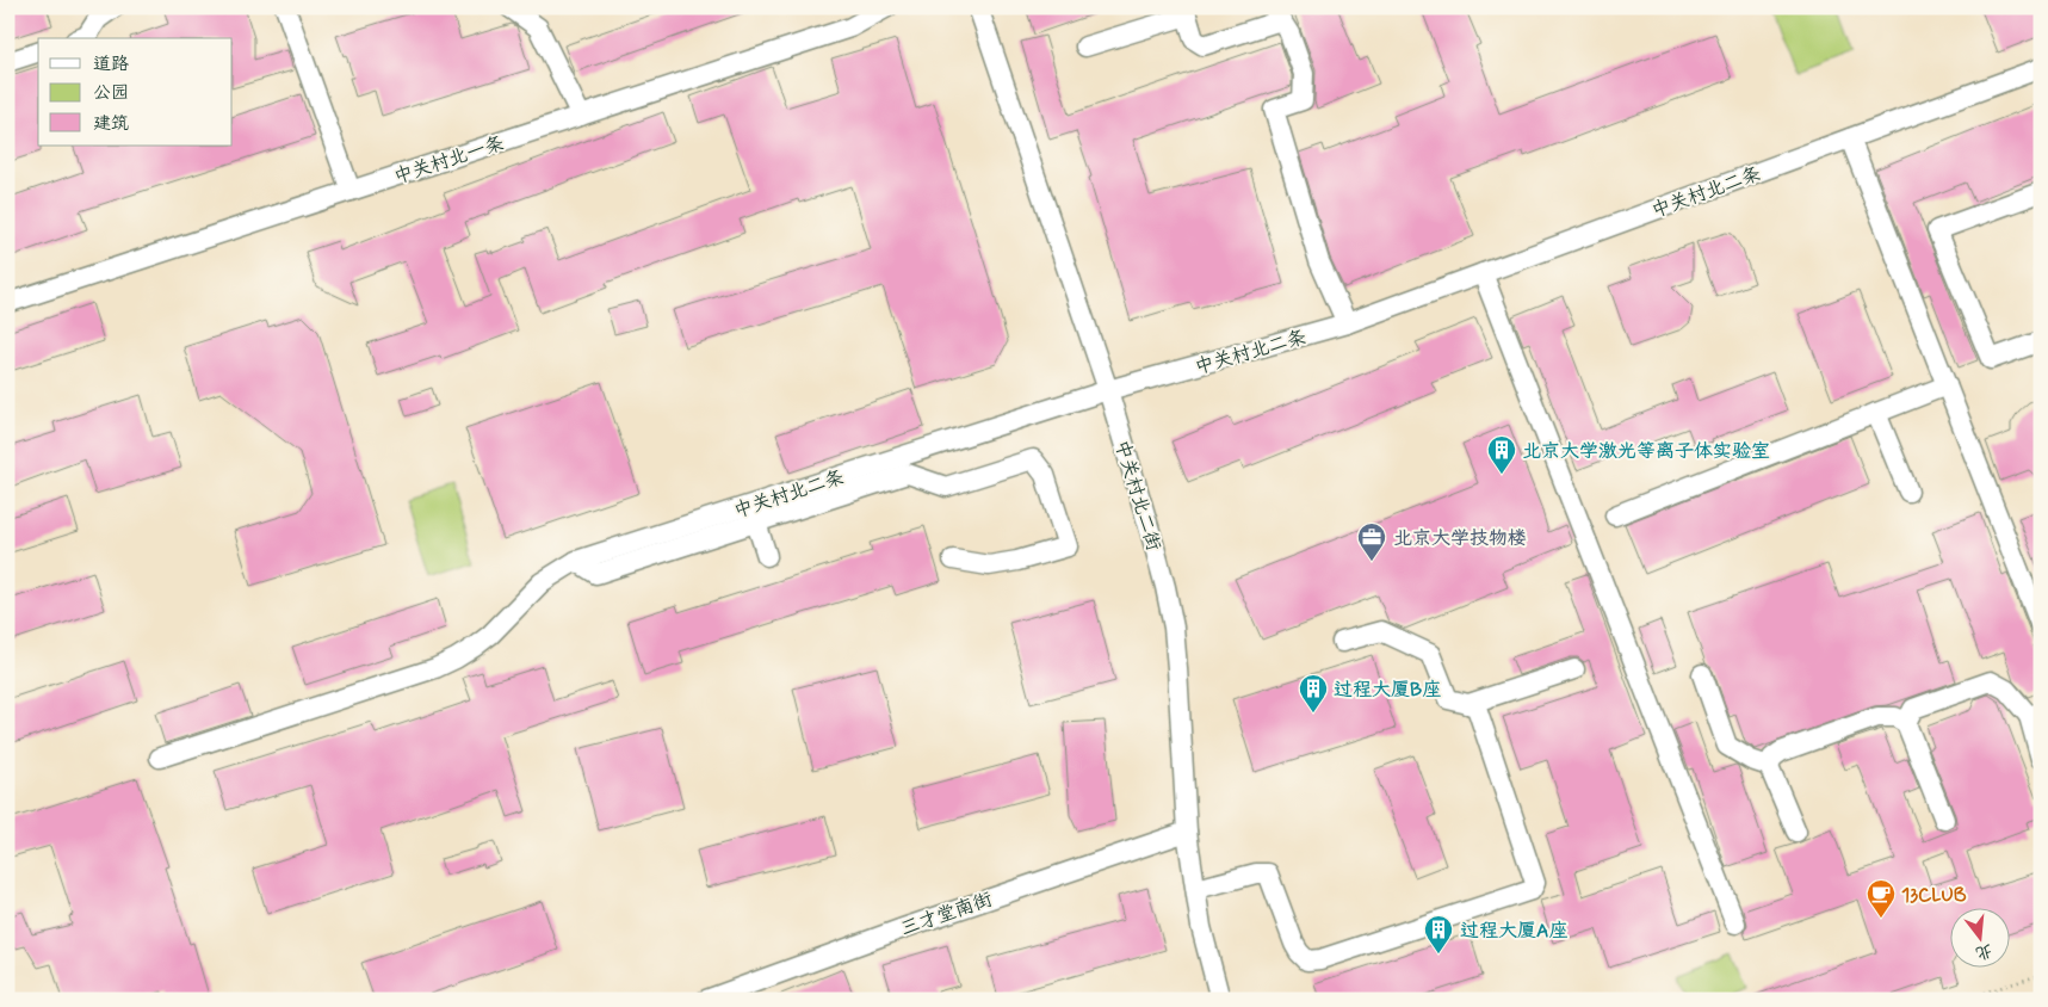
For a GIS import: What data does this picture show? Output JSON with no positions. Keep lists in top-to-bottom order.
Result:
{
  "streets": {
    "street": [
      "中关村北一条",
      "中关村北二条",
      "中关村北二街",
      "三才堂南街"
    ]
  },
  "crossings": [
    ["中关村北二条", "中关村北二街"],
    ["中关村北二街", "三才堂南街"]
  ],
  "places": {
    "building": ["北京大学激光等离子体实验室", "过程大厦B座", "过程大厦A座"],
    "office": ["北京大学技物楼"],
    "cafe": ["13CLUB"]
  },
  "legend": ["道路", "公园", "建筑"],
  "north": "bottom"
}
